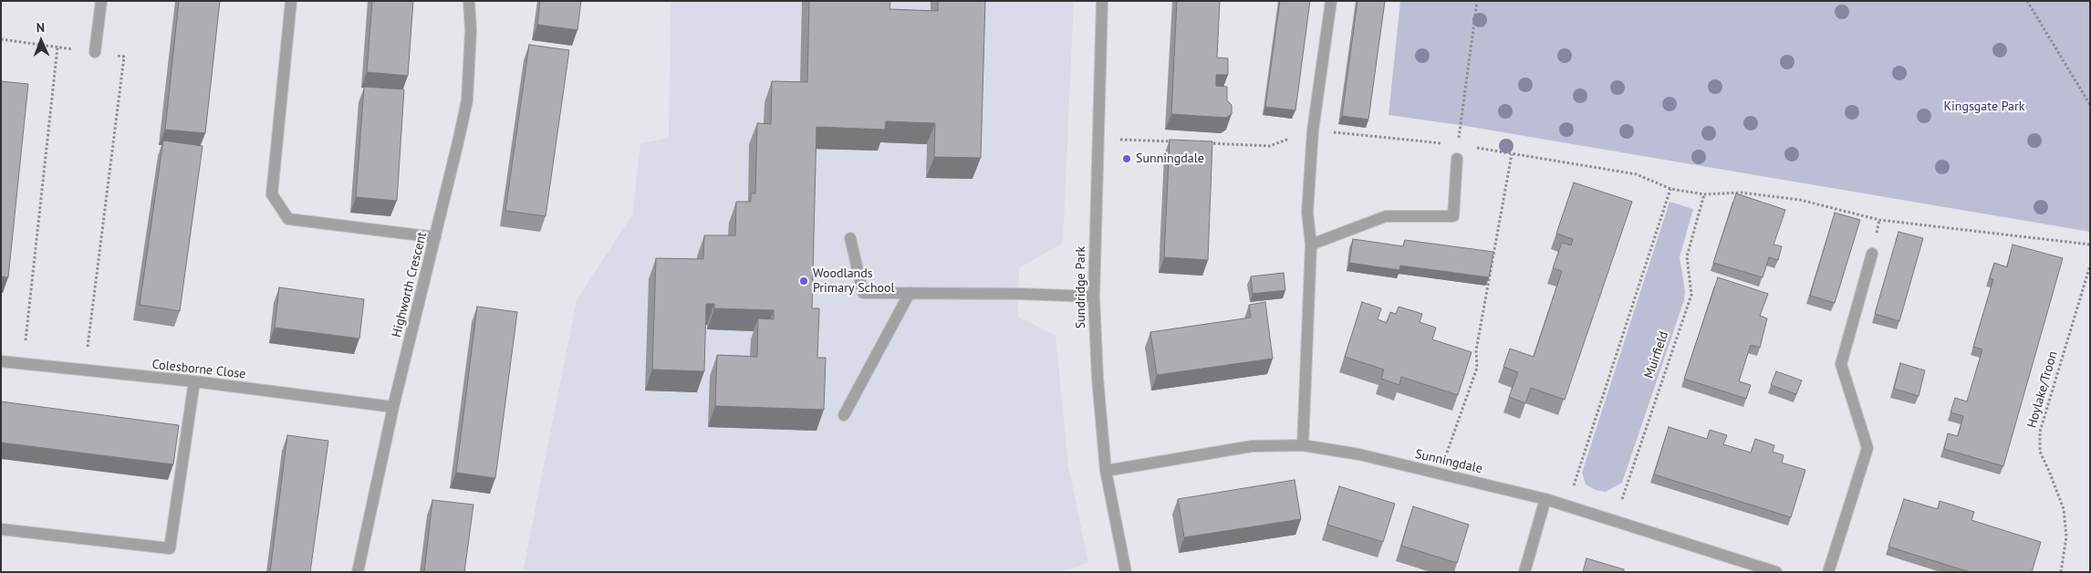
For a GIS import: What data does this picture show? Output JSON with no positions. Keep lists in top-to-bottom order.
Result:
{
  "streets": {
    "street": [
      "Highworth Crescent",
      "Sundridge Park",
      "Colesborne Close",
      "Sunningdale"
    ],
    "path": ["Muirfield", "Hoylake/Troon"]
  },
  "crossings": [
    ["Highworth Crescent", "Colesborne Close"],
    ["Sundridge Park", "Sunningdale"],
    ["Muirfield", "Sunningdale"]
  ],
  "parks": ["Kingsgate Park"],
  "places": ["Sunningdale", "Woodlands Primary School"],
  "north": "top"
}
